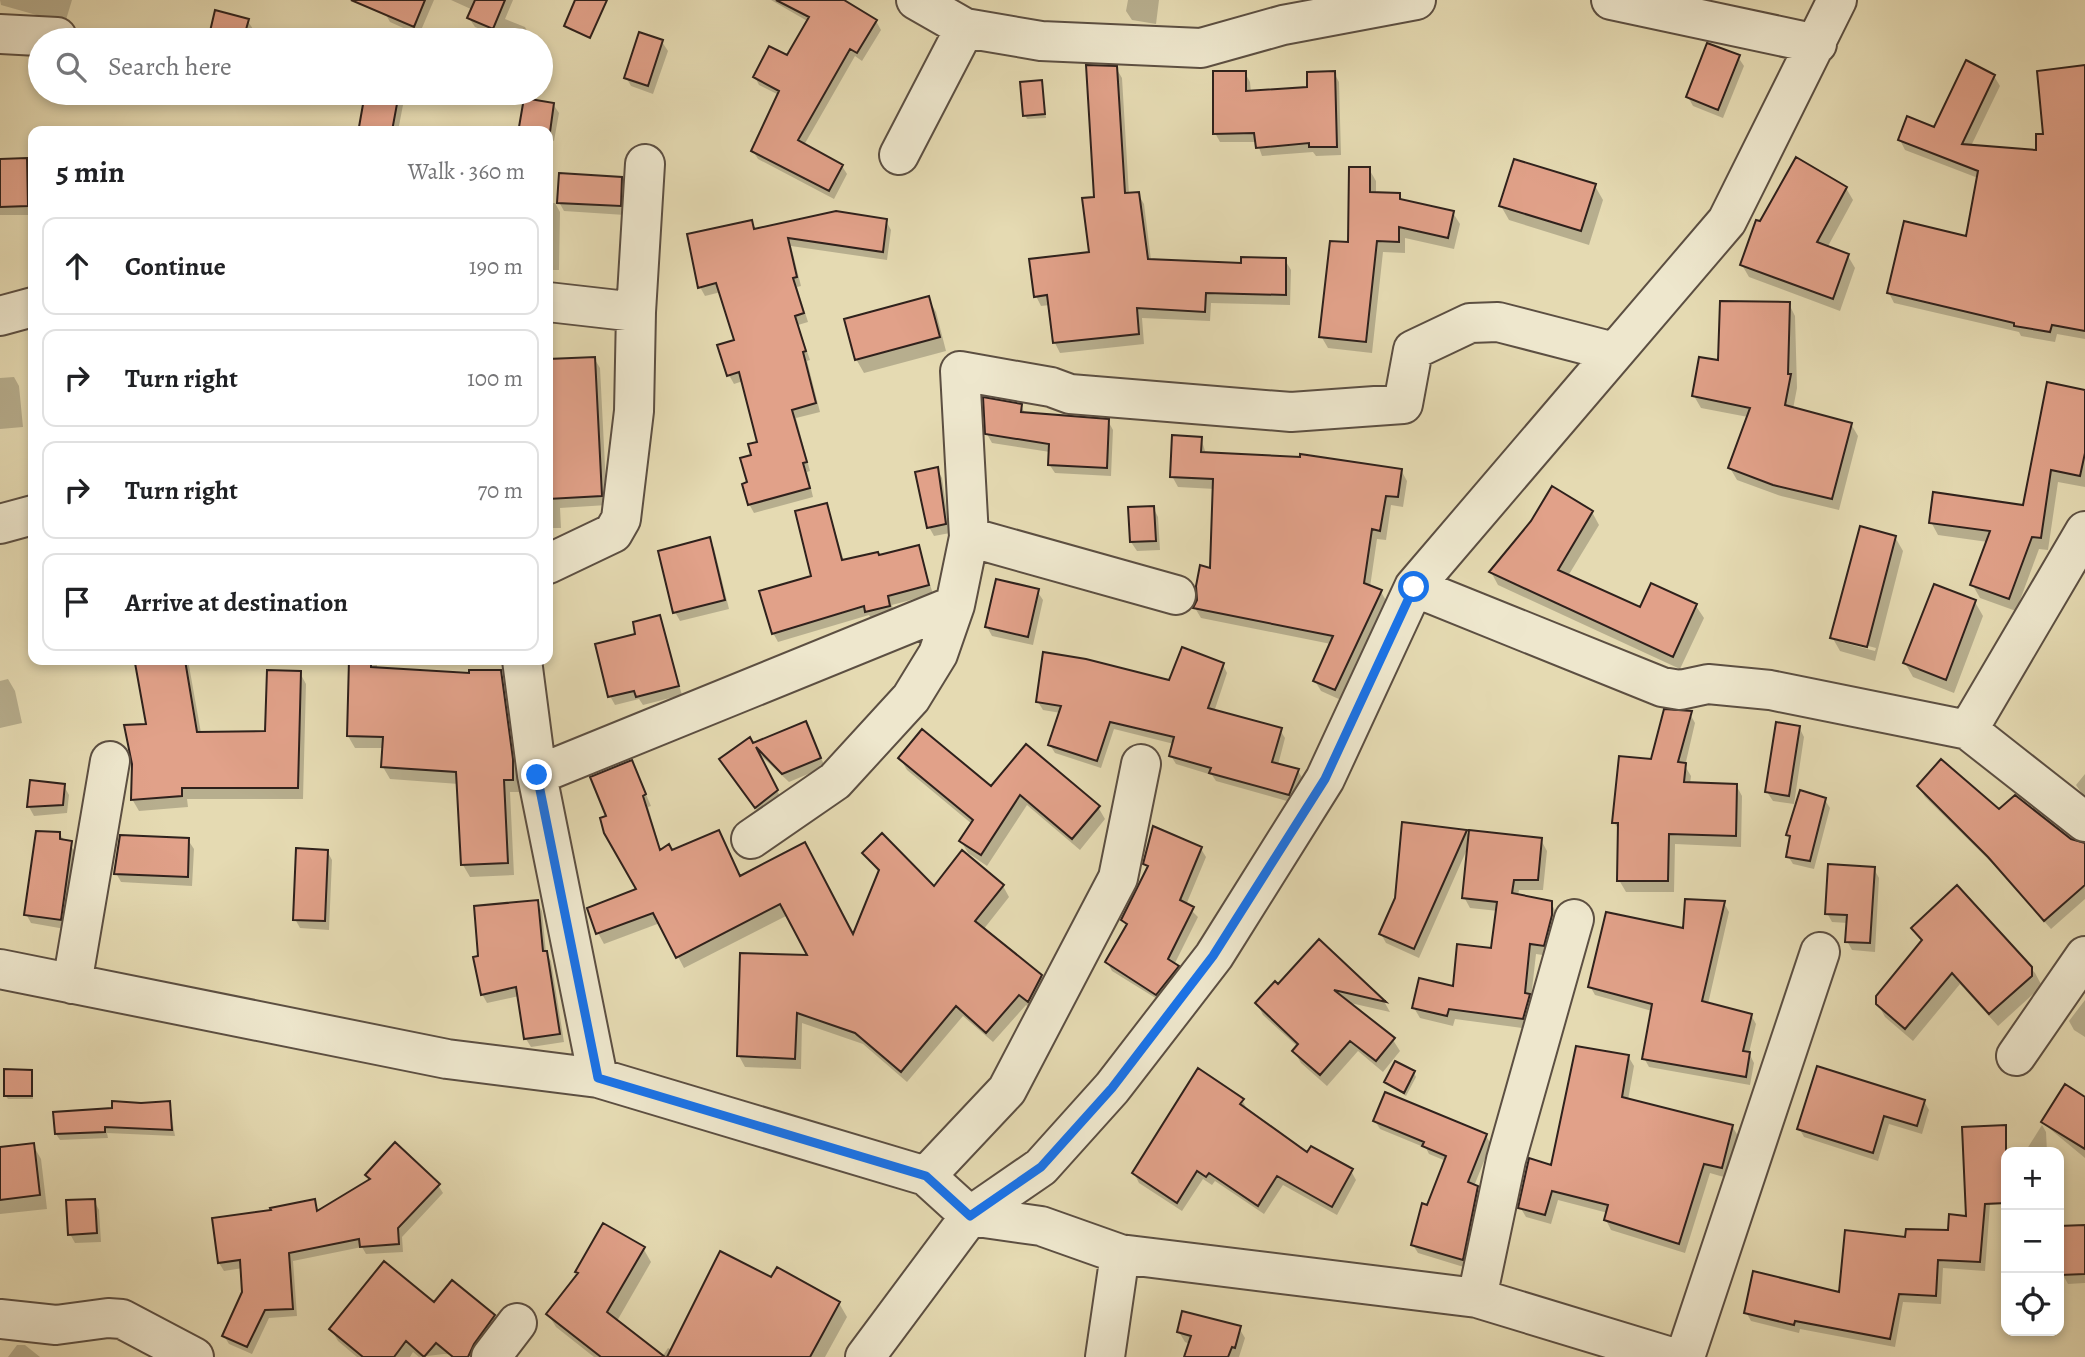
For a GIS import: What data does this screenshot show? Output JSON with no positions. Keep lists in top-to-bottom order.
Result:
{
  "page": {
    "search": "Search here",
    "heading": ["5 min", "Walk · 360 m"],
    "list": [
      ["Continue", "190 m"],
      ["Turn right", "100 m"],
      ["Turn right", "70 m"],
      "Arrive at destination"
    ],
    "map_buttons": ["+", "−"]
  }
}
